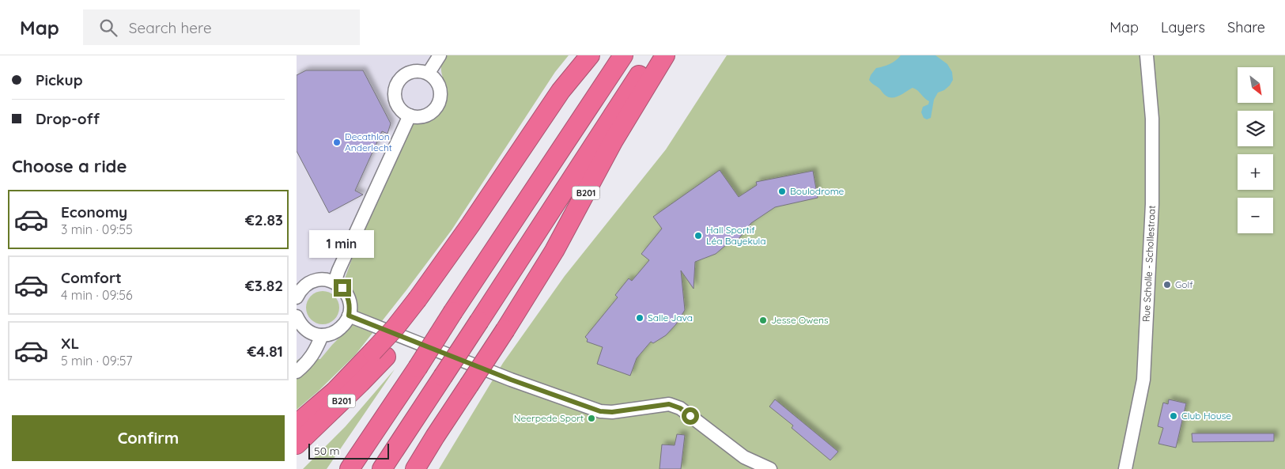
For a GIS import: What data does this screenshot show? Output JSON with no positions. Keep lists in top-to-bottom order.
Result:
{
  "streets": {
    "highway": ["B201"],
    "street": ["Rue Scholle - Schollestraat"]
  },
  "places": [
    "Decathlon Anderlecht",
    "Boulodrome",
    "Hall Sportif Léa Bayekula",
    "Golf",
    "Salle Java",
    "Jesse Owens",
    "Club House",
    "Neerpede Sport"
  ],
  "scale_bar": "50 m",
  "north": "bottom right",
  "page": {
    "header": "Map",
    "search": "Search here",
    "nav": ["Map", "Layers", "Share"],
    "banner": ["Pickup", "Drop-off"],
    "map_buttons": ["+", "−"],
    "heading": "Choose a ride",
    "list": [
      {
        "name": "Economy",
        "note": "3 min · 09:55",
        "value": "€2.83"
      },
      {
        "name": "Comfort",
        "note": "4 min · 09:56",
        "value": "€3.82"
      },
      {
        "name": "XL",
        "note": "5 min · 09:57",
        "value": "€4.81"
      }
    ],
    "bubble": "1 min",
    "buttons": "Confirm",
    "scale": "50 m"
  }
}
